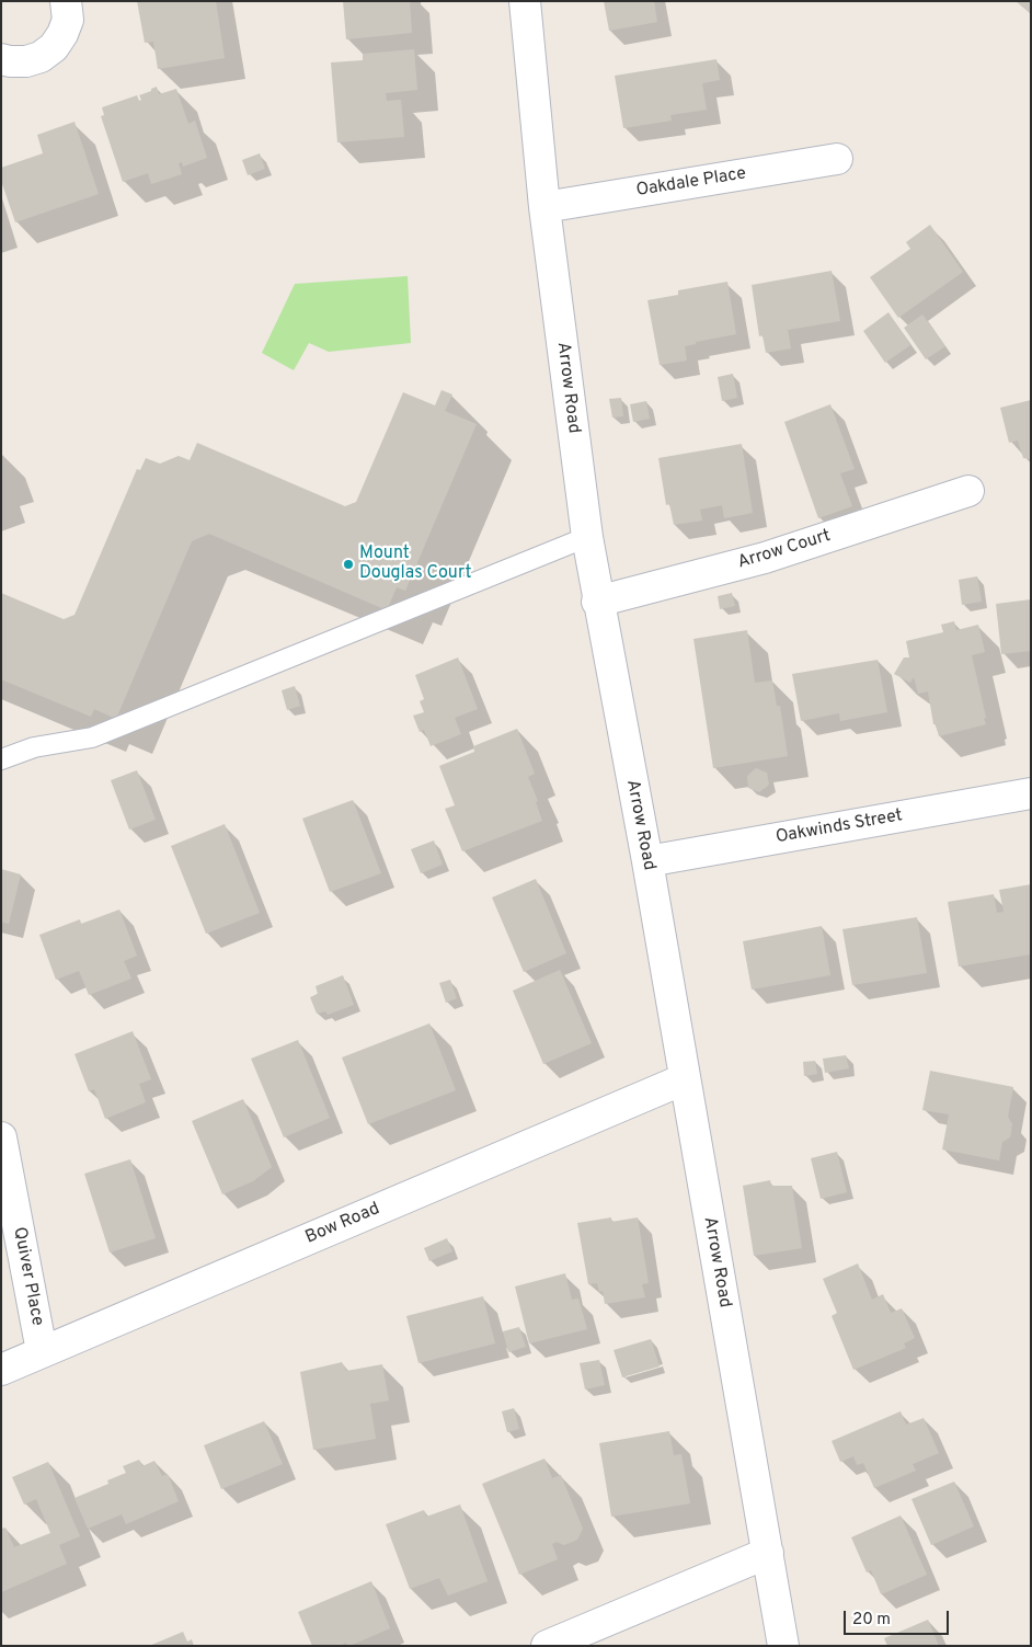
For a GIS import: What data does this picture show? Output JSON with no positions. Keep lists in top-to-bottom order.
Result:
{
  "streets": {
    "street": [
      "Oakdale Place",
      "Arrow Road",
      "Arrow Court",
      "Oakwinds Street",
      "Bow Road",
      "Quiver Place"
    ]
  },
  "crossings": [
    ["Oakdale Place", "Arrow Road"],
    ["Arrow Road", "Arrow Court"],
    ["Arrow Road", "Oakwinds Street"],
    ["Arrow Road", "Bow Road"],
    ["Bow Road", "Quiver Place"]
  ],
  "places": ["Mount Douglas Court"],
  "scale_bar": "20 m"
}
